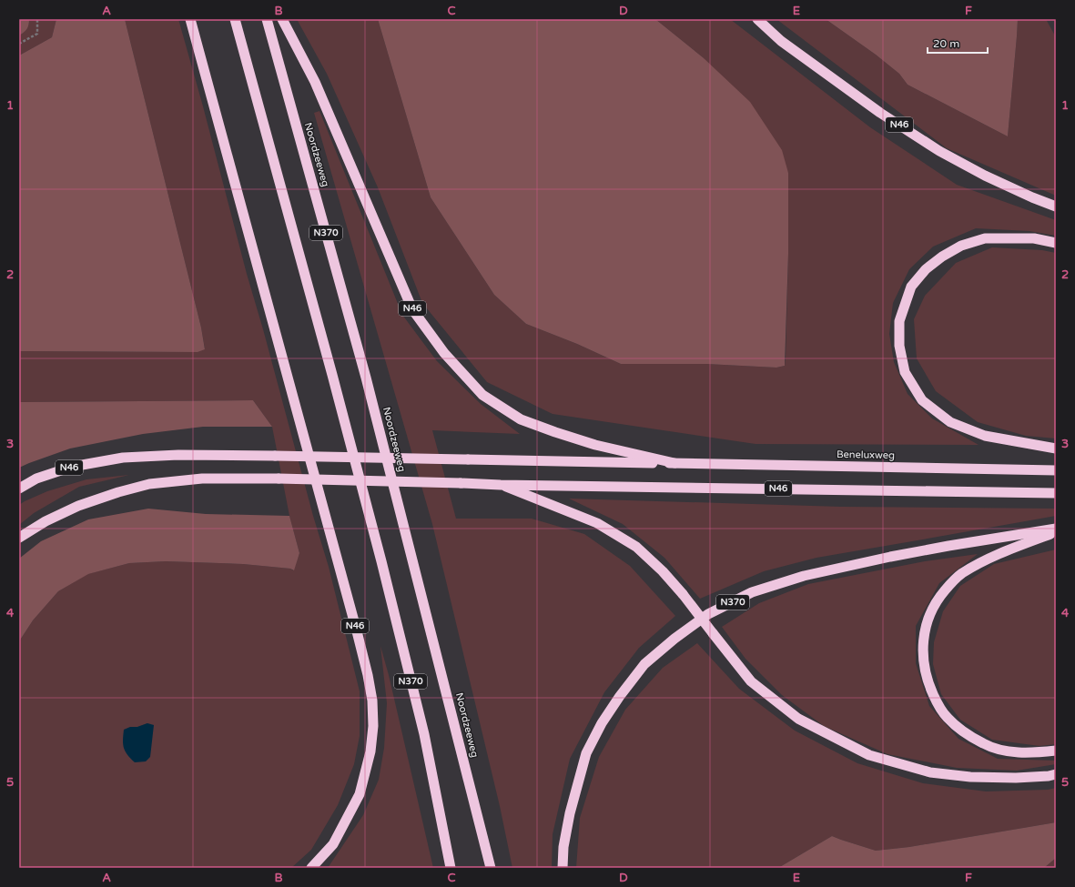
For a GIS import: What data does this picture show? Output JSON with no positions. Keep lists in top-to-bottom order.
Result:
{
  "streets": {
    "highway": [
      "N46",
      "Noordzeeweg",
      "N370",
      "Beneluxweg"
    ]
  },
  "crossings": [
    ["N46", "Beneluxweg"]
  ],
  "scale_bar": "20 m",
  "grid": {
    "columns": [
      "A",
      "B",
      "C",
      "D",
      "E",
      "F"
    ],
    "rows": [
      "1",
      "2",
      "3",
      "4",
      "5"
    ]
  }
}
